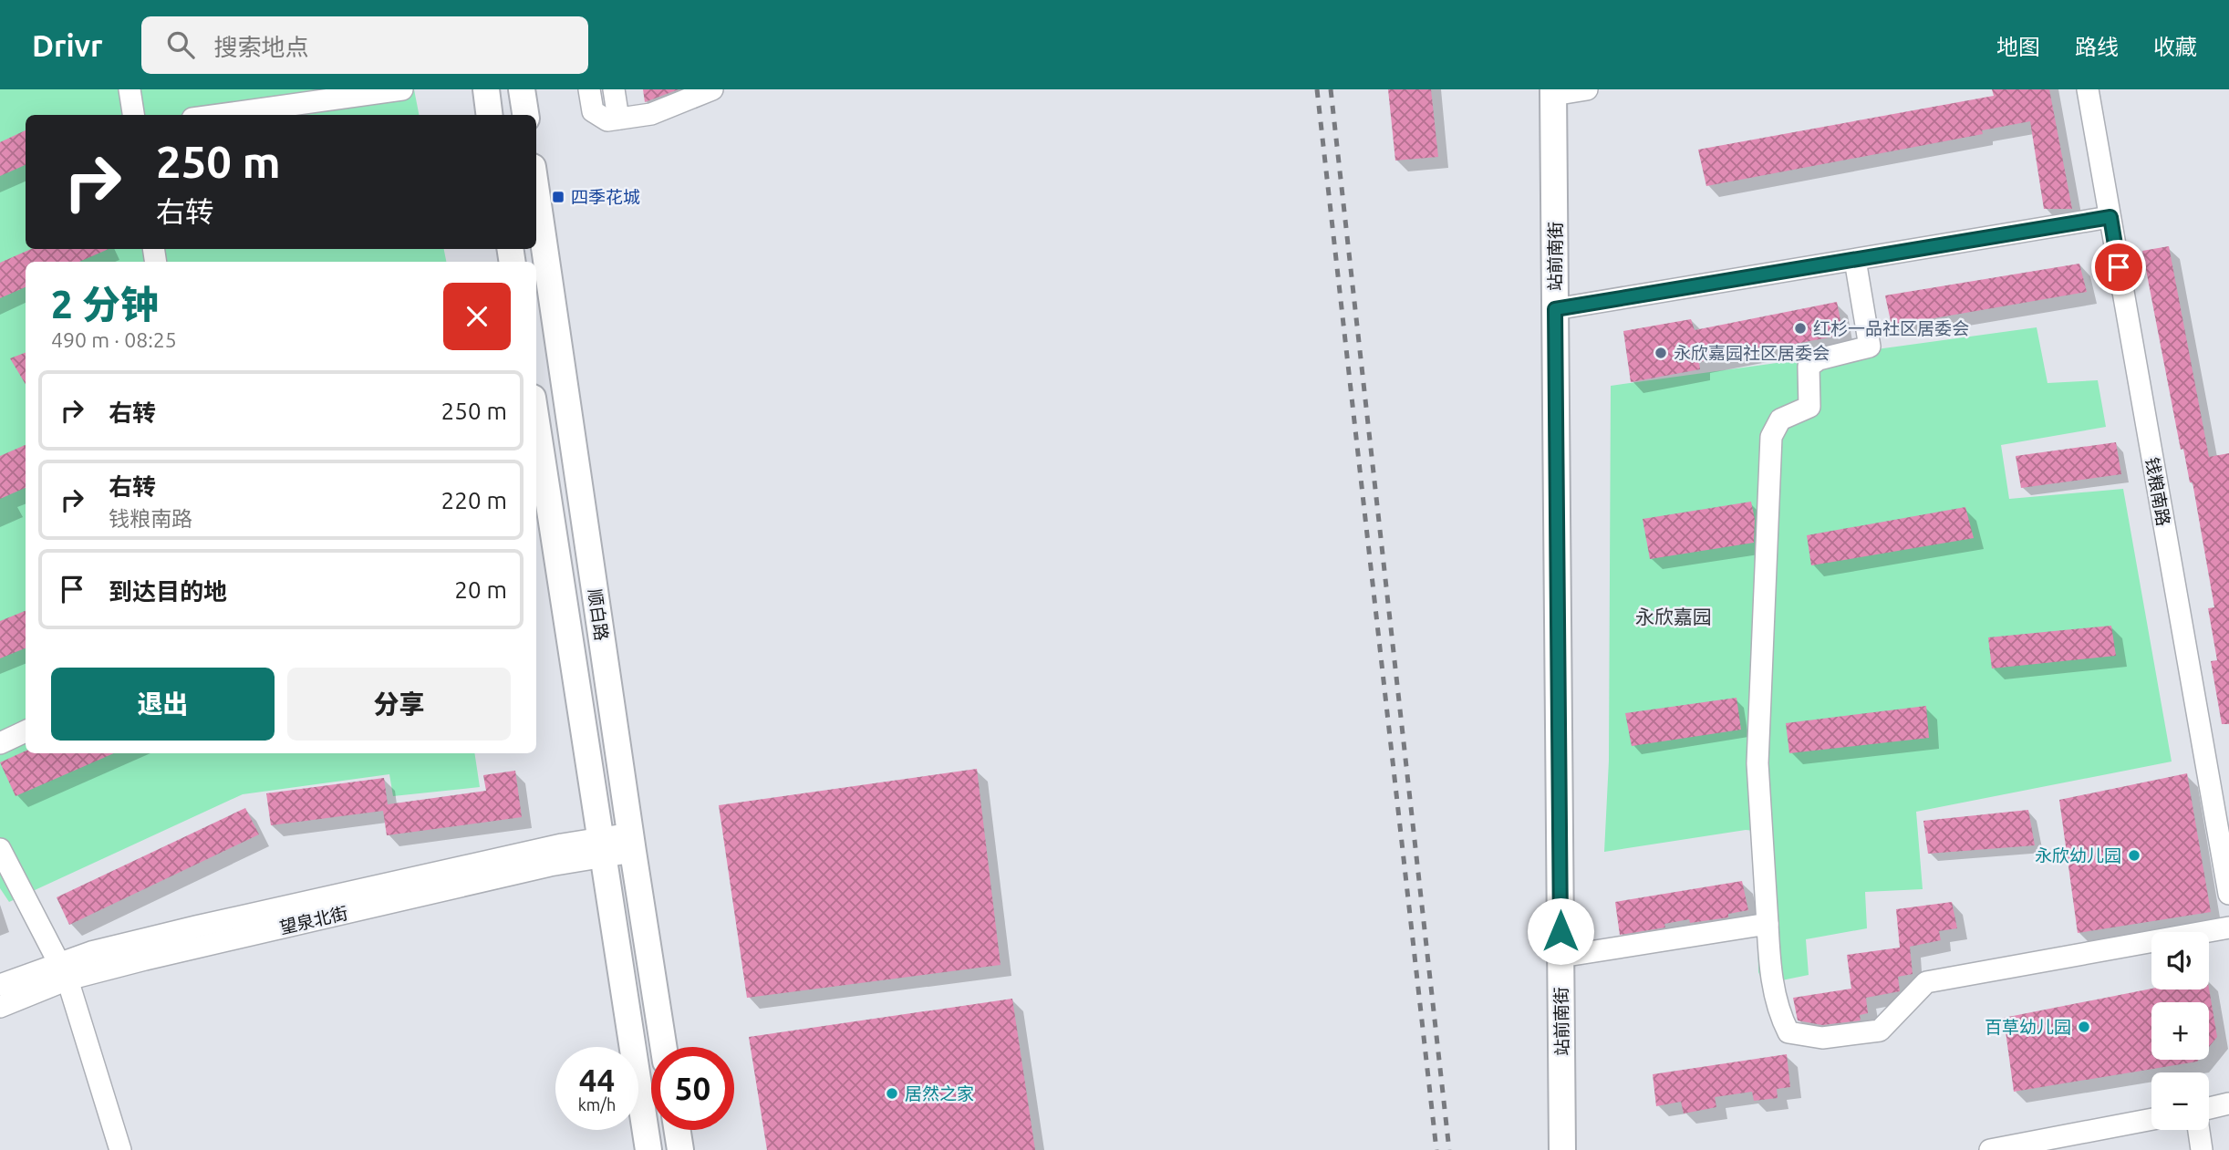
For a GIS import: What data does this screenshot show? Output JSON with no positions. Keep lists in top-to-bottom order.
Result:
{
  "streets": {
    "main road": ["站前南街", "顺白路"],
    "street": ["钱粮南路", "望泉北街"]
  },
  "crossings": [
    ["顺白路", "望泉北街"]
  ],
  "districts": ["永欣嘉园"],
  "places": {
    "transit": ["四季花城"],
    "other": [
      "红杉一品社区居委会",
      "永欣嘉园社区居委会",
      "永欣幼儿园",
      "百草幼儿园",
      "居然之家"
    ]
  },
  "page": {
    "header": "Drivr",
    "search": "搜索地点",
    "nav": ["地图", "路线", "收藏"],
    "turn": ["250 m", "右转"],
    "heading": ["2 分钟", "490 m · 08:25"],
    "list": [
      {
        "name": "右转",
        "value": "250 m"
      },
      {
        "name": "右转",
        "note": "钱粮南路",
        "value": "220 m"
      },
      {
        "name": "到达目的地",
        "value": "20 m"
      }
    ],
    "buttons": ["退出", "分享"],
    "map_buttons": ["+", "−"],
    "speed": "44 km/h",
    "limit": "50"
  }
}
